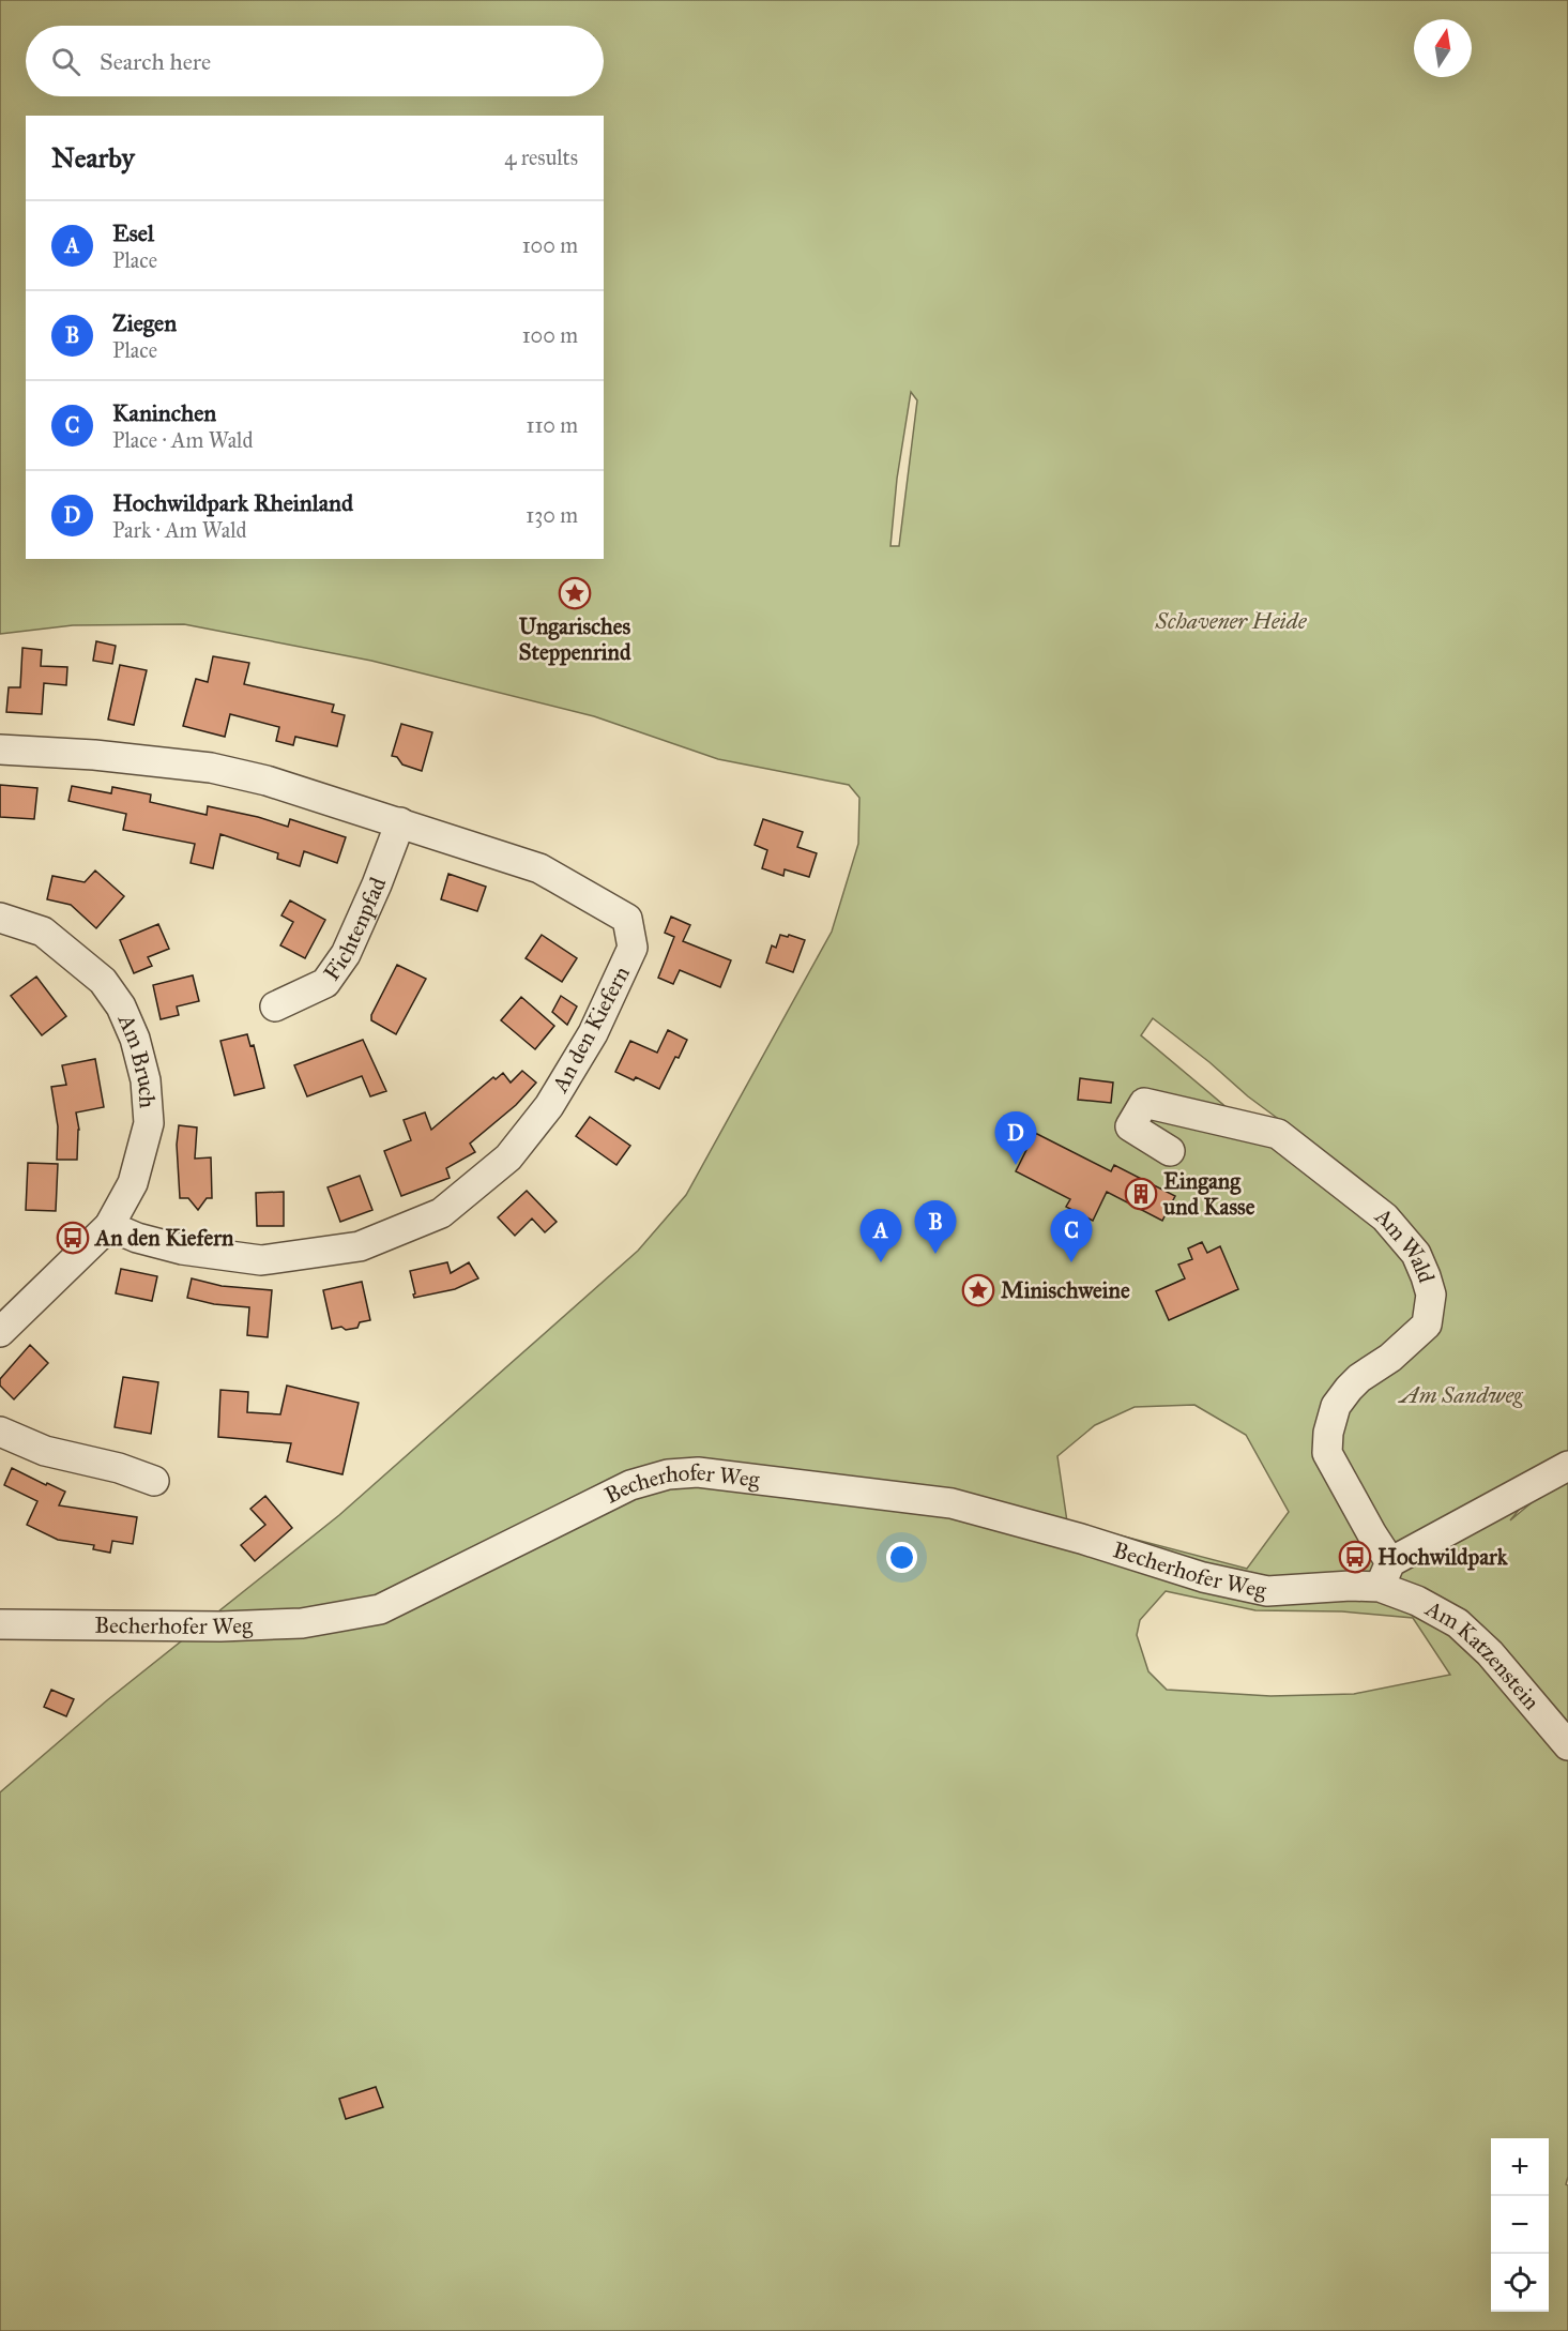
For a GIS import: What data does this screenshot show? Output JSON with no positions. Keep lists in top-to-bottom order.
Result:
{
  "streets": {
    "street": [
      "Fichtenpfad",
      "An den Kiefern",
      "Am Bruch",
      "Am Wald",
      "Becherhofer Weg",
      "Am Katzenstein"
    ]
  },
  "crossings": [
    ["Fichtenpfad", "An den Kiefern"],
    ["An den Kiefern", "Am Bruch"],
    ["Am Wald", "Becherhofer Weg"],
    ["Am Wald", "Am Katzenstein"],
    ["Becherhofer Weg", "Am Katzenstein"]
  ],
  "parks": ["Schavener Heide", "Am Sandweg"],
  "places": {
    "place": ["Ungarisches Steppenrind", "Minischweine"],
    "building": ["Eingang und Kasse"],
    "bus stop": ["An den Kiefern", "Hochwildpark"]
  },
  "north": "top",
  "page": {
    "search": "Search here",
    "heading": ["Nearby", "4 results"],
    "list": [
      {
        "mark": "A",
        "name": "Esel",
        "note": "Place",
        "value": "100 m"
      },
      {
        "mark": "B",
        "name": "Ziegen",
        "note": "Place",
        "value": "100 m"
      },
      {
        "mark": "C",
        "name": "Kaninchen",
        "note": "Place · Am Wald",
        "value": "110 m"
      },
      {
        "mark": "D",
        "name": "Hochwildpark Rheinland",
        "note": "Park · Am Wald",
        "value": "130 m"
      }
    ],
    "pins": [
      "D",
      "B",
      "A",
      "C"
    ],
    "map_buttons": ["+", "−"]
  }
}
